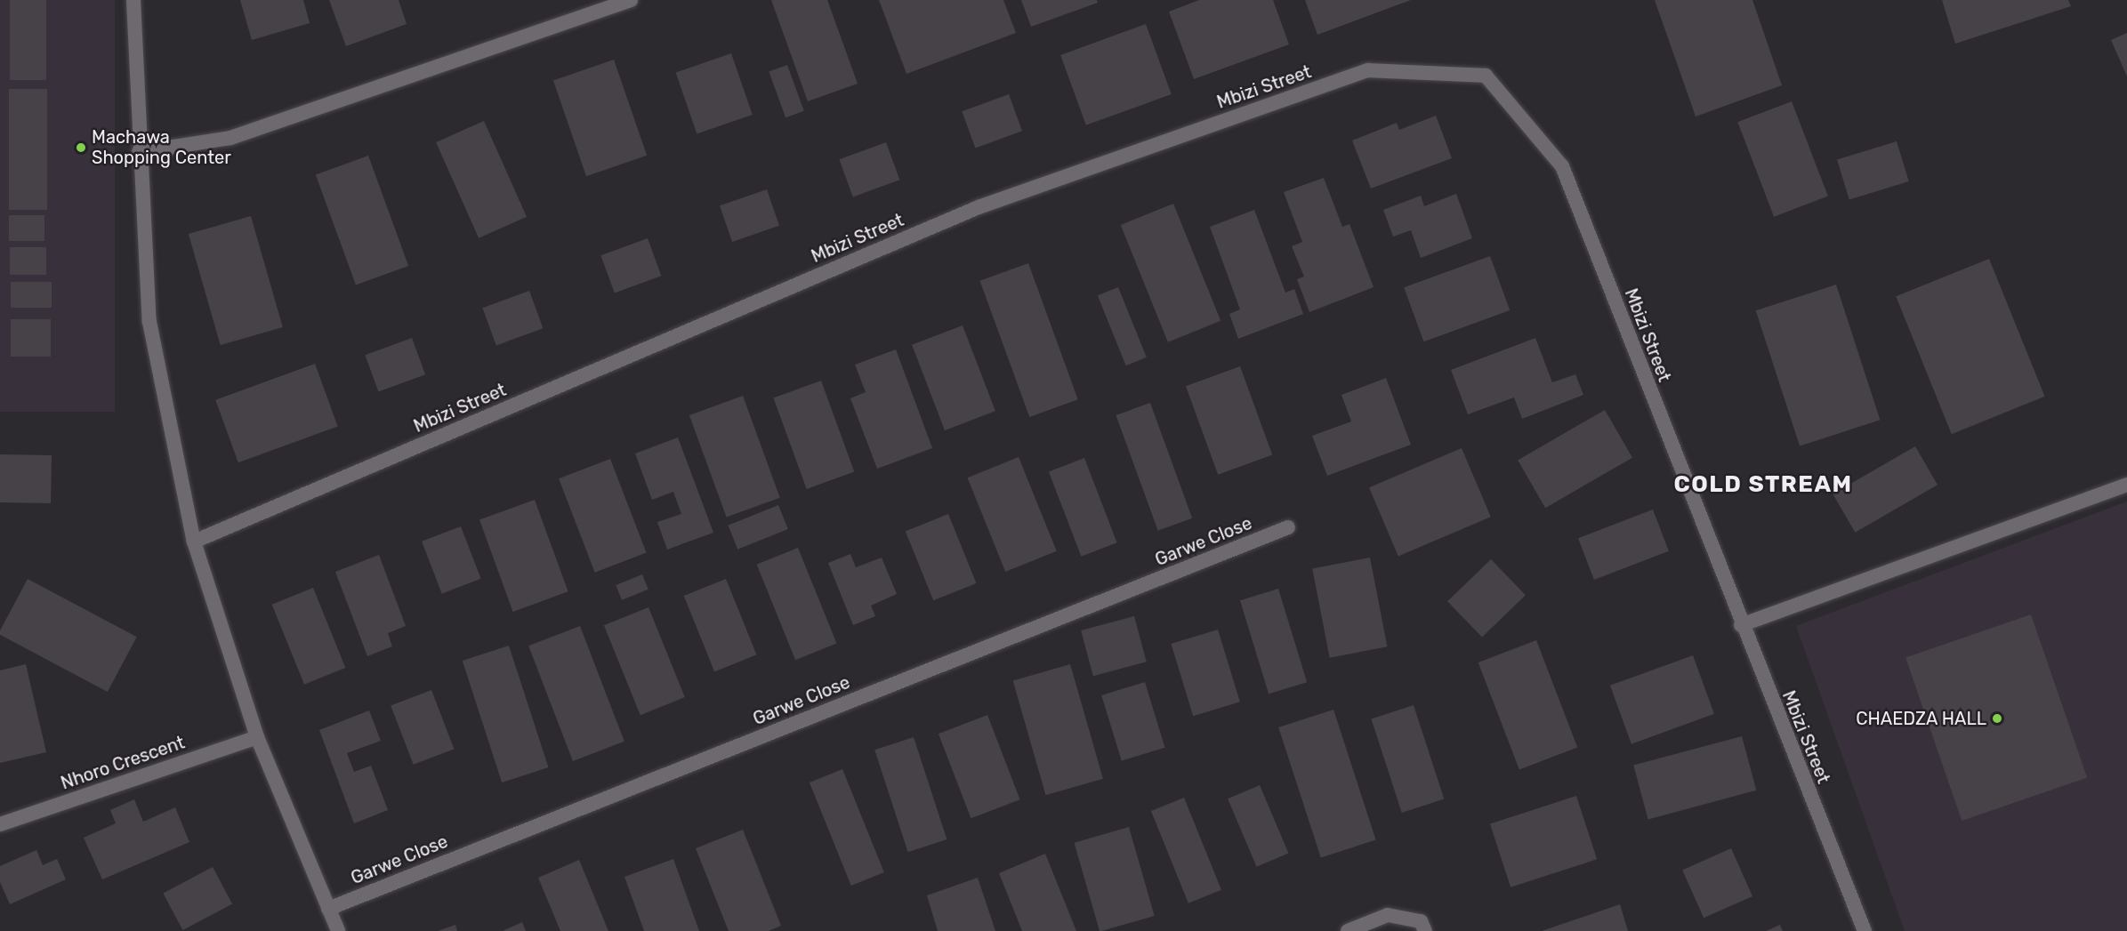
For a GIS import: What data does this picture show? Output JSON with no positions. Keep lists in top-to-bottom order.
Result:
{
  "streets": {
    "street": ["Mbizi Street", "Garwe Close", "Nhoro Crescent"]
  },
  "districts": ["COLD STREAM"],
  "places": ["Machawa Shopping Center", "CHAEDZA HALL"]
}
